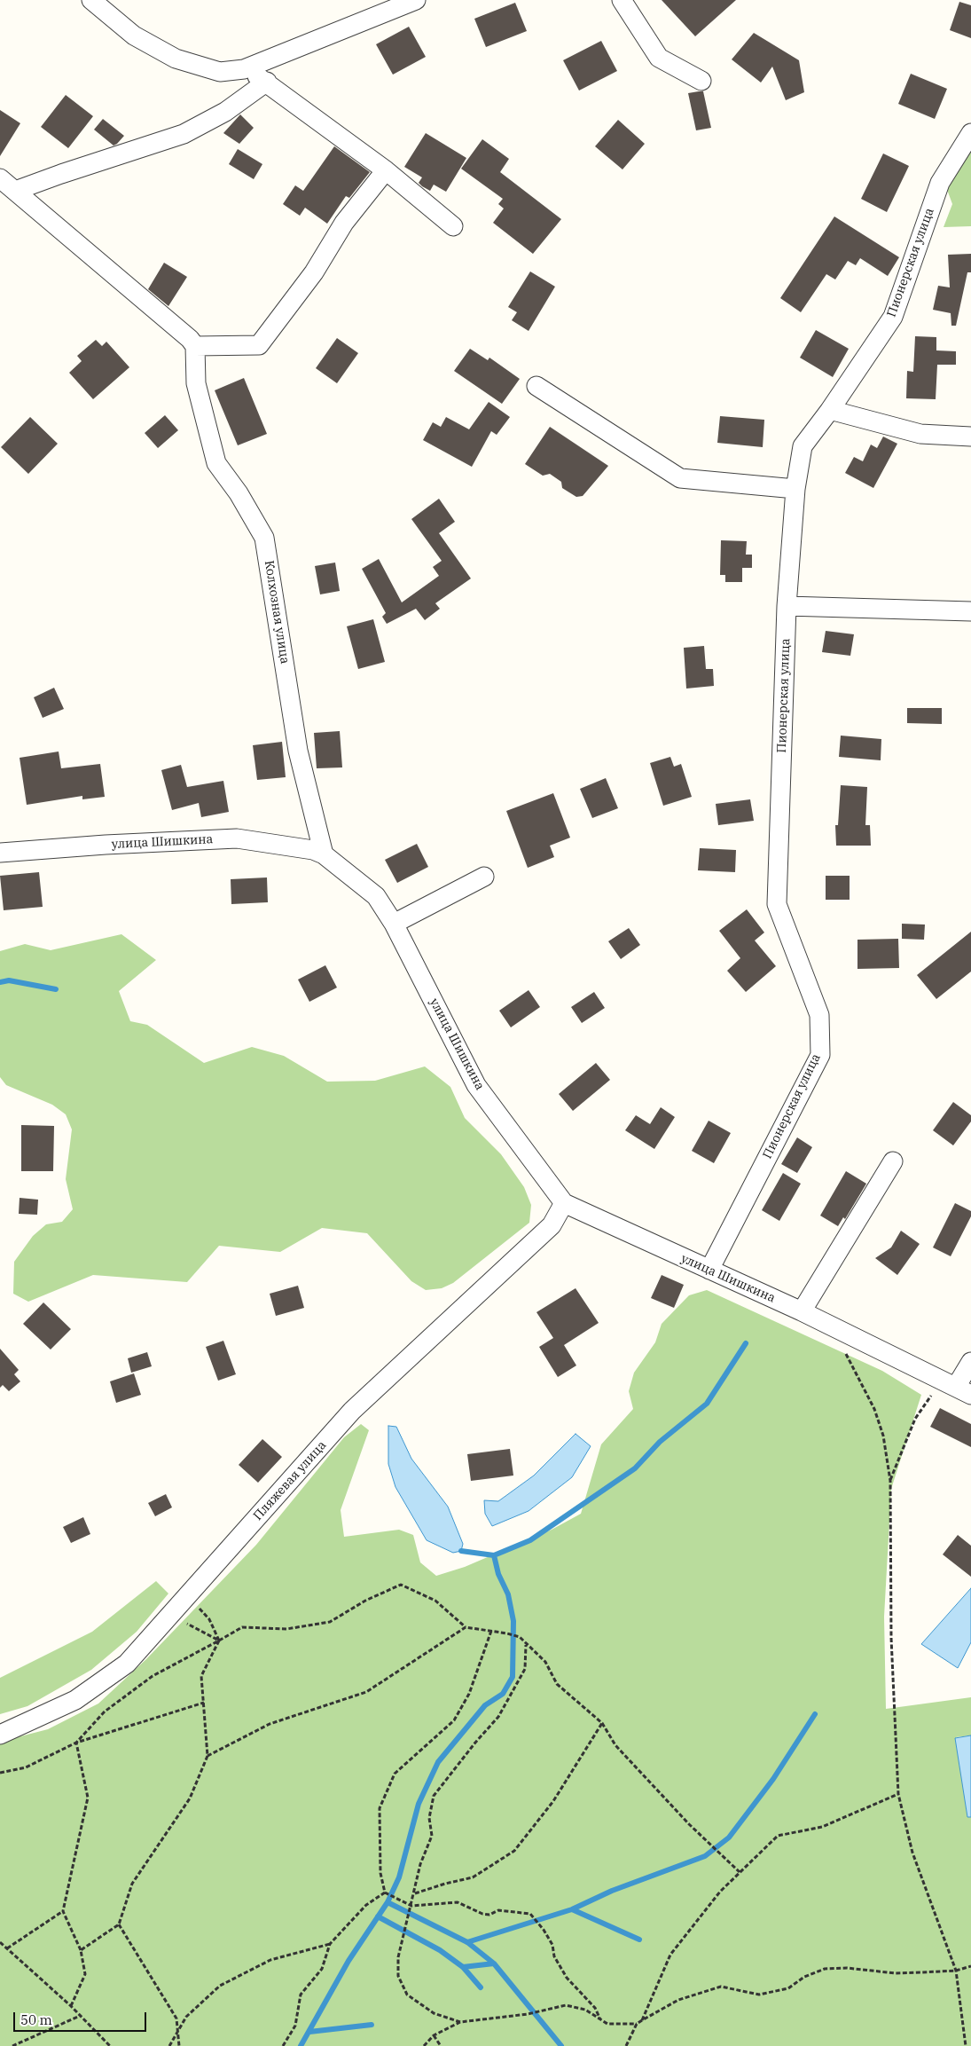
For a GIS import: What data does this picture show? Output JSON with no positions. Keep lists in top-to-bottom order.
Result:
{
  "streets": {
    "street": [
      "Пионерская улица",
      "Колхозная улица",
      "улица Шишкина",
      "Пляжевая улица"
    ]
  },
  "crossings": [
    ["Пионерская улица", "улица Шишкина"],
    ["Колхозная улица", "улица Шишкина"],
    ["улица Шишкина", "Пляжевая улица"]
  ],
  "scale_bar": "50 m"
}
